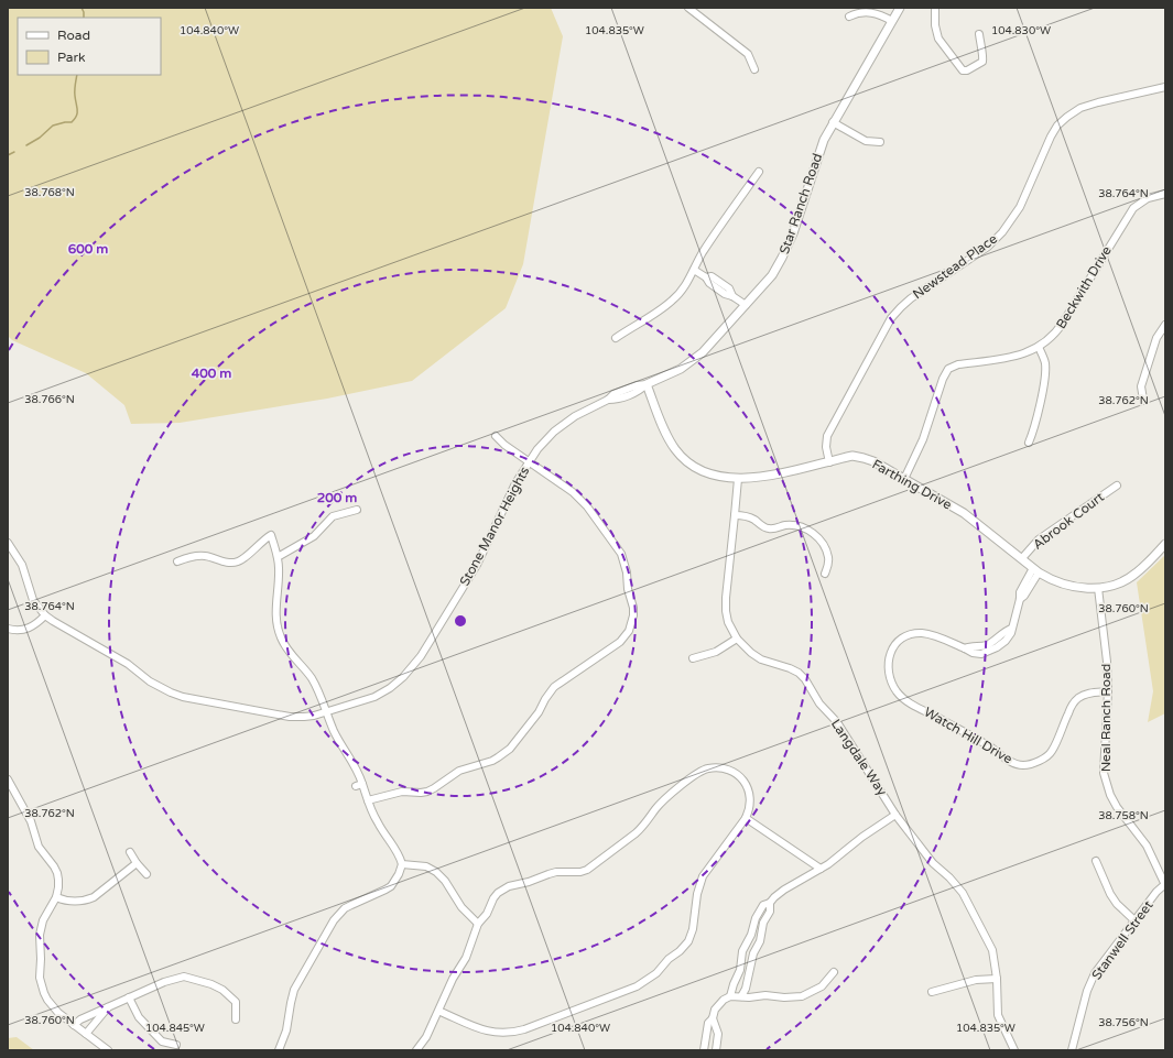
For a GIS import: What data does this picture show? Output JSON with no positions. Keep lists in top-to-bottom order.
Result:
{
  "streets": {
    "street": [
      "Star Ranch Road",
      "Newstead Place",
      "Beckwith Drive",
      "Farthing Drive",
      "Abrook Court",
      "Stone Manor Heights",
      "Neal Ranch Road",
      "Watch Hill Drive",
      "Langdale Way",
      "Stanwell Street"
    ]
  },
  "crossings": [
    ["Star Ranch Road", "Farthing Drive"],
    ["Star Ranch Road", "Stone Manor Heights"],
    ["Newstead Place", "Farthing Drive"],
    ["Beckwith Drive", "Farthing Drive"],
    ["Farthing Drive", "Abrook Court"],
    ["Farthing Drive", "Stone Manor Heights"],
    ["Farthing Drive", "Neal Ranch Road"],
    ["Farthing Drive", "Watch Hill Drive"],
    ["Farthing Drive", "Langdale Way"],
    ["Neal Ranch Road", "Watch Hill Drive"],
    ["Neal Ranch Road", "Stanwell Street"]
  ],
  "legend": ["Road", "Park"],
  "coordinates": [
    "104.840°W",
    "104.835°W",
    "104.830°W",
    "38.768°N",
    "38.764°N",
    "38.766°N",
    "38.762°N",
    "38.760°N",
    "38.758°N",
    "38.756°N",
    "104.845°W"
  ],
  "rings": ["600 m", "400 m", "200 m"]
}
